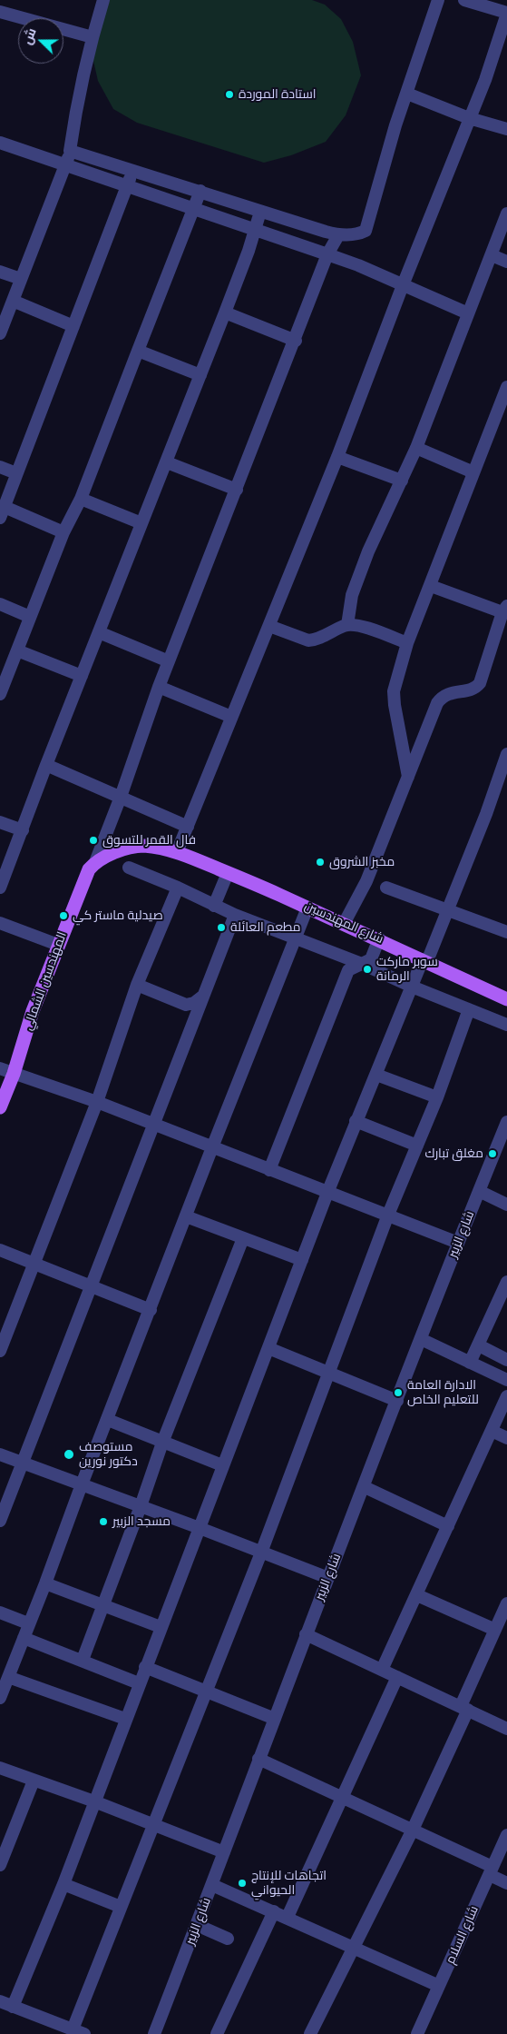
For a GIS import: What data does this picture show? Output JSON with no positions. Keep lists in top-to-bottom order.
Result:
{
  "streets": {
    "main road": ["شارع المهندسين", "المهندسين الشمالي"],
    "street": ["شارع الزبير", "شارع السلام"]
  },
  "crossings": [
    ["شارع المهندسين", "المهندسين الشمالي"]
  ],
  "places": [
    "استادة الموردة",
    "فال القمر للتسوق",
    "مخبز الشروق",
    "صيدلية ماستر كي",
    "مطعم العائلة",
    "سوبر ماركت الرمانة",
    "مغلق تبارك",
    "الادارة العامة للتعليم الخاص",
    "مستوصف دكتور نورين",
    "مسجد الزبير",
    "اتجاهات للإنتاج الحيواني"
  ],
  "north": "left"
}
